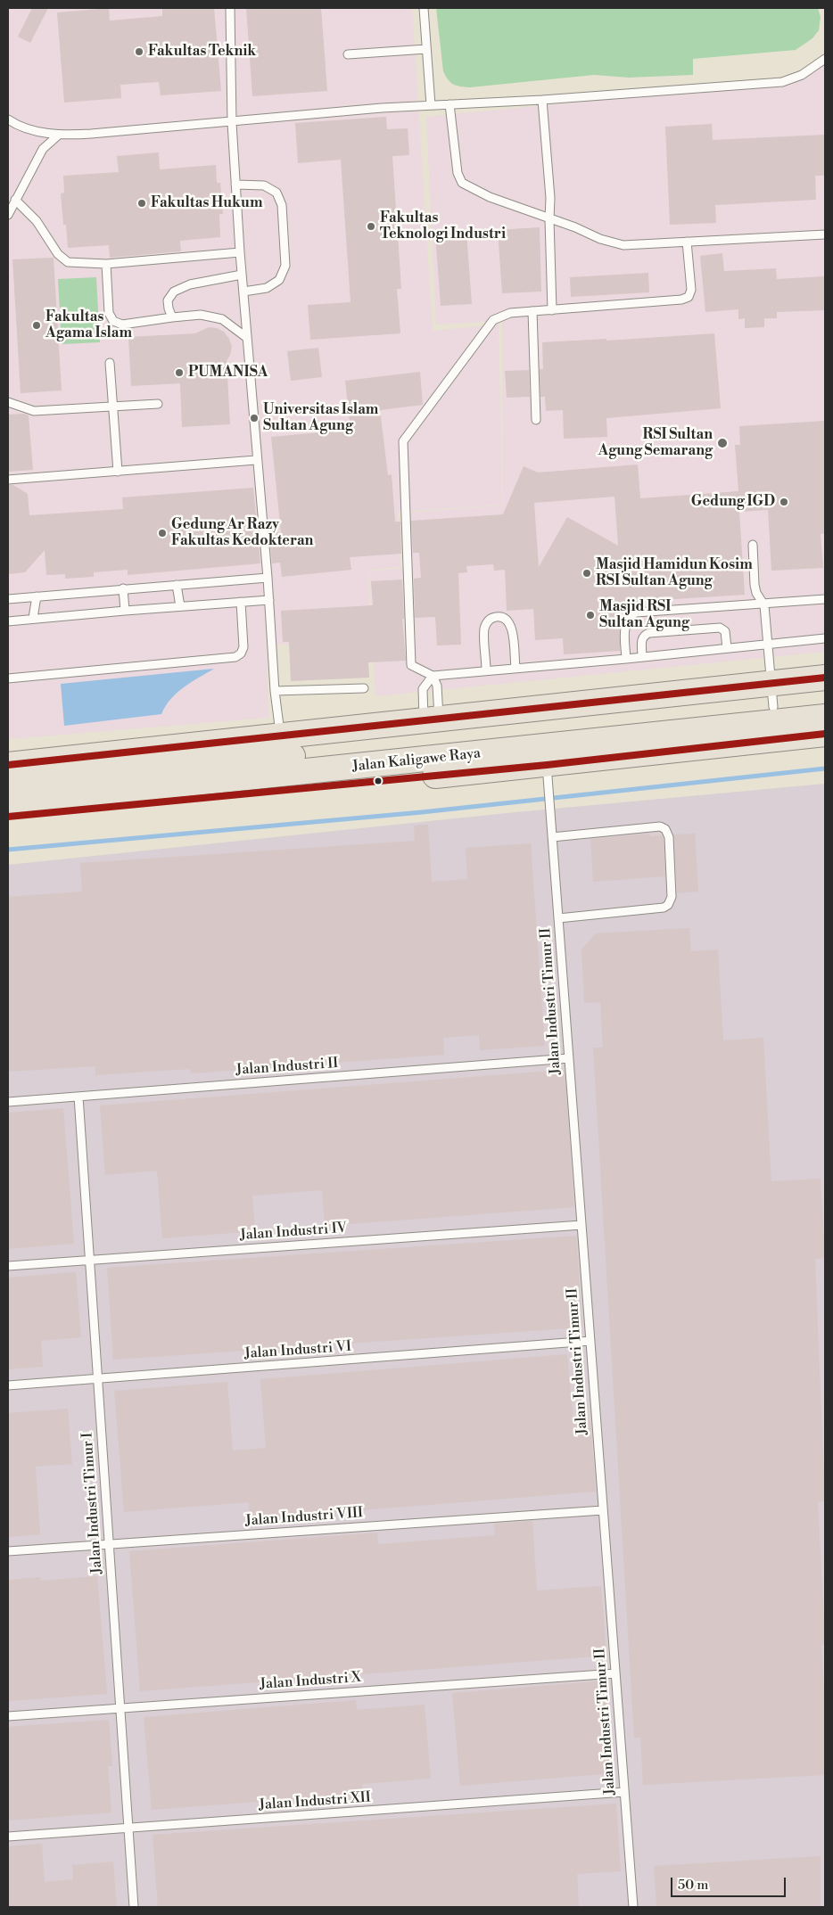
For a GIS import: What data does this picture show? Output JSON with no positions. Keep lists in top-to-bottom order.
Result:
{
  "streets": {
    "highway": ["Jalan Kaligawe Raya"],
    "lane": [
      "Jalan Industri Timur II",
      "Jalan Industri II",
      "Jalan Industri IV",
      "Jalan Industri VI",
      "Jalan Industri Timur I",
      "Jalan Industri VIII",
      "Jalan Industri X",
      "Jalan Industri XII"
    ]
  },
  "crossings": [
    ["Jalan Industri Timur II", "Jalan Industri II"],
    ["Jalan Industri Timur II", "Jalan Industri IV"],
    ["Jalan Industri Timur II", "Jalan Industri VI"],
    ["Jalan Industri Timur II", "Jalan Industri VIII"],
    ["Jalan Industri Timur II", "Jalan Industri X"],
    ["Jalan Industri Timur II", "Jalan Industri XII"],
    ["Jalan Industri II", "Jalan Industri Timur I"],
    ["Jalan Industri IV", "Jalan Industri Timur I"],
    ["Jalan Industri VI", "Jalan Industri Timur I"],
    ["Jalan Industri Timur I", "Jalan Industri VIII"],
    ["Jalan Industri Timur I", "Jalan Industri X"],
    ["Jalan Industri Timur I", "Jalan Industri XII"]
  ],
  "places": [
    "Fakultas Teknik",
    "Fakultas Hukum",
    "Fakultas Teknologi Industri",
    "Fakultas Agama Islam",
    "PUMANISA",
    "Universitas Islam Sultan Agung",
    "RSI Sultan Agung Semarang",
    "Gedung IGD",
    "Gedung Ar Razy Fakultas Kedokteran",
    "Masjid Hamidun Kosim RSI Sultan Agung",
    "Masjid RSI Sultan Agung"
  ],
  "scale_bar": "50 m"
}
